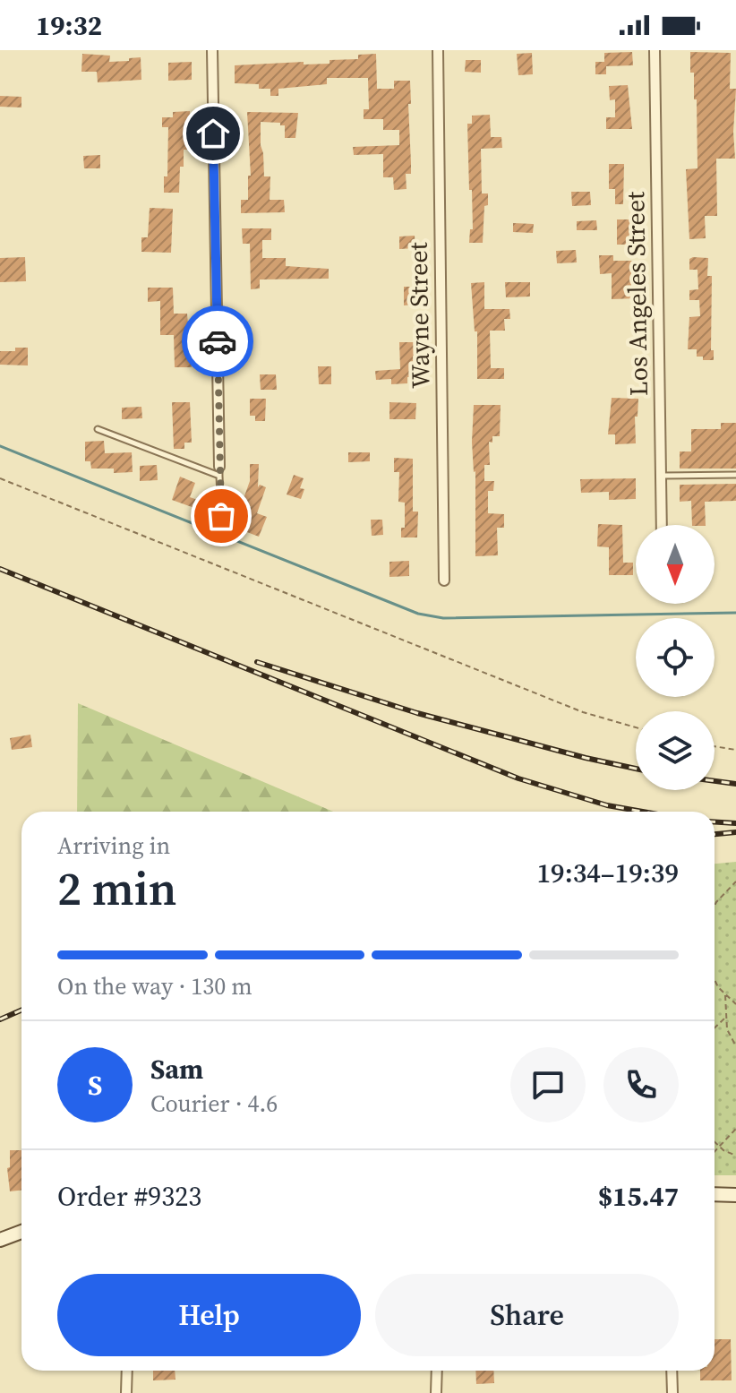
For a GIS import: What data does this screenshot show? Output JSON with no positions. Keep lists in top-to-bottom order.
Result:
{
  "streets": {
    "street": ["Los Angeles Street", "Wayne Street"]
  },
  "north": "bottom",
  "page": {
    "status": "19:32",
    "heading": ["2 min", "Arriving in", "19:34–19:39"],
    "panel": [
      "Sam",
      "Courier · 4.6",
      "Order #9323",
      "$15.47"
    ],
    "bar": "On the way · 130 m",
    "round": "S",
    "buttons": ["Help", "Share"]
  }
}
